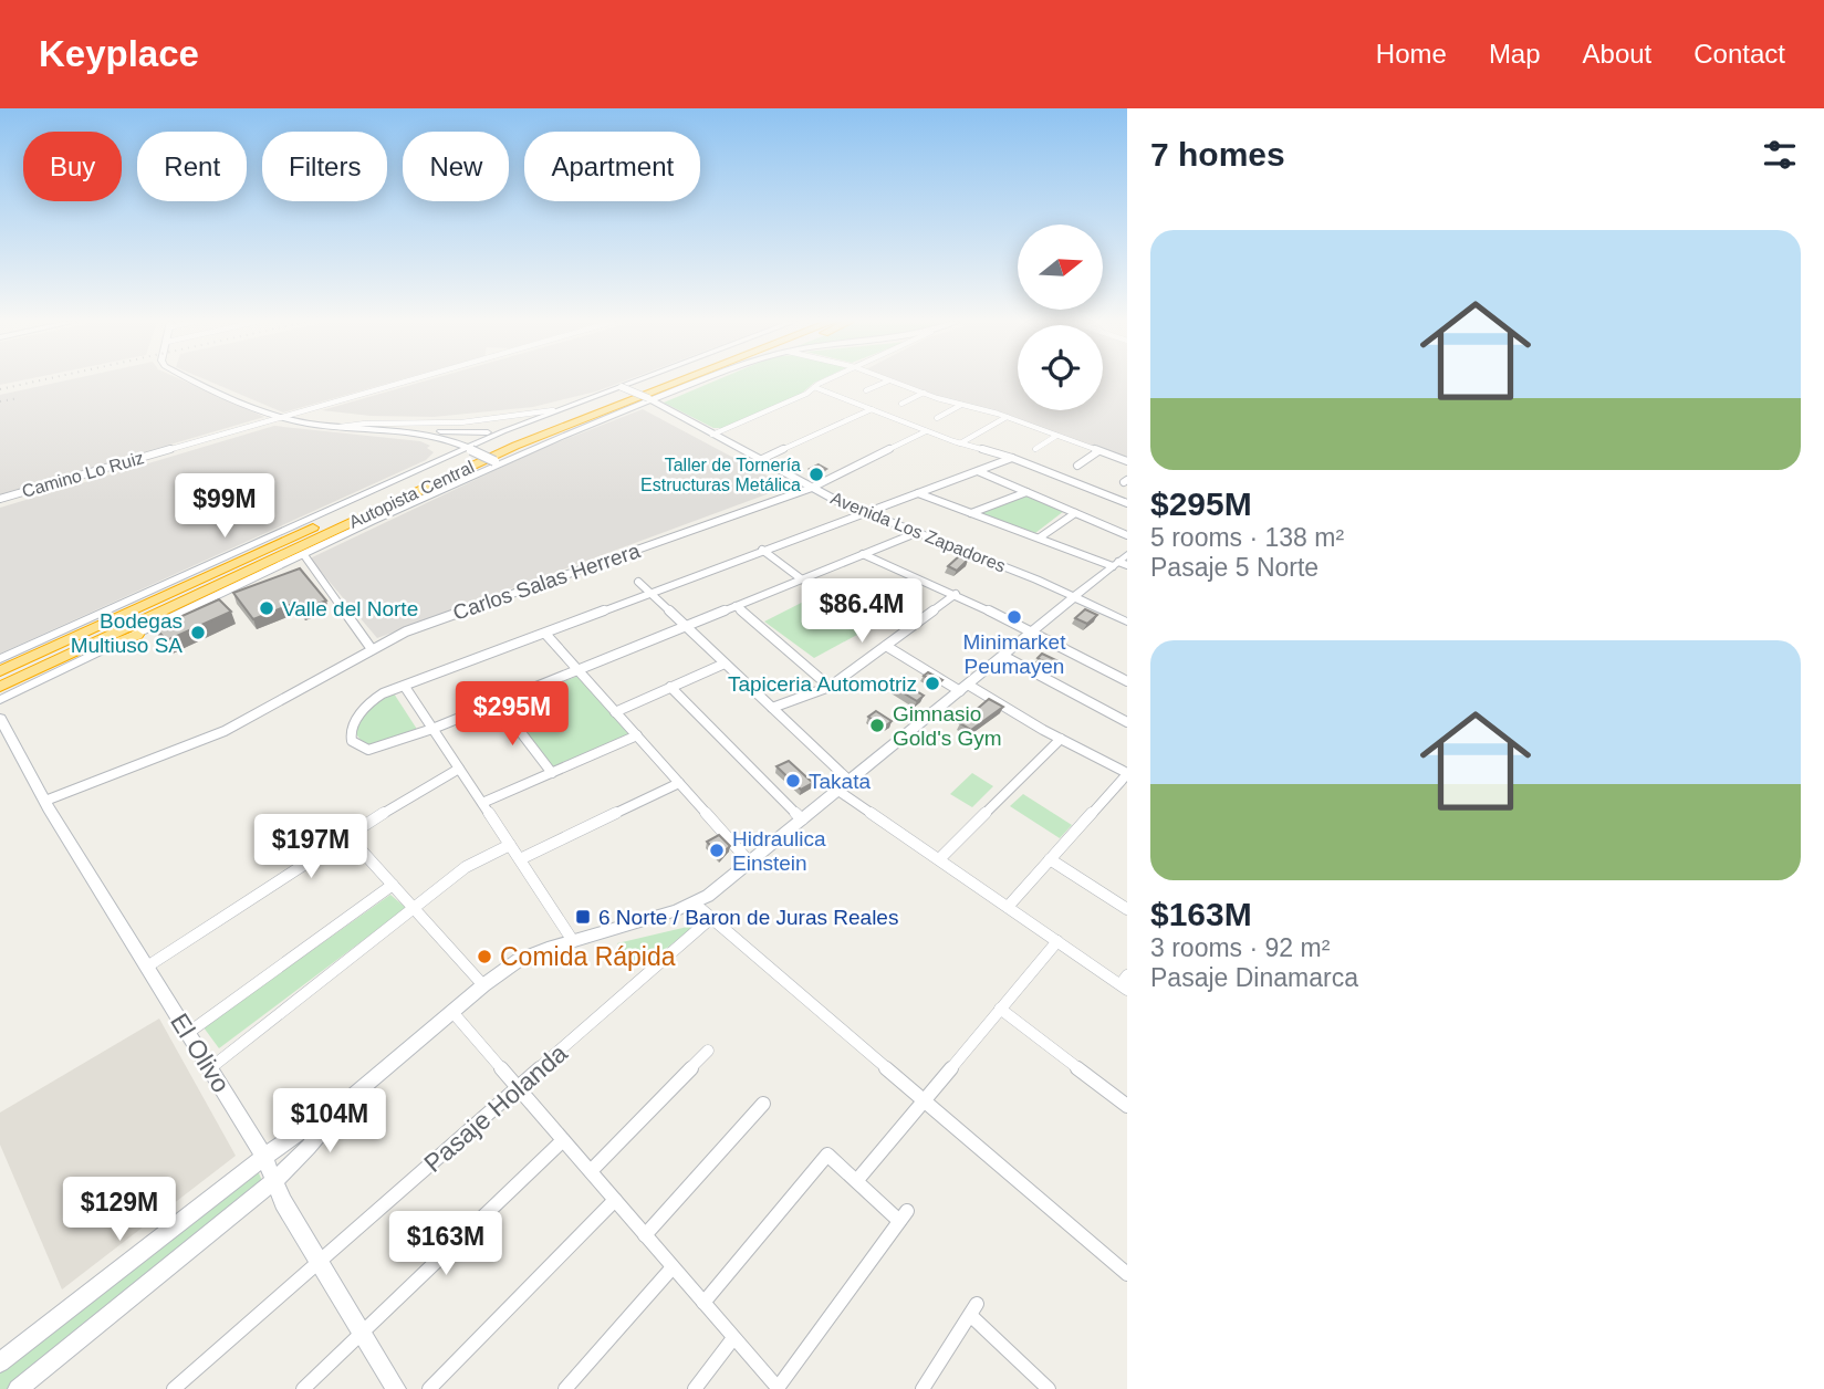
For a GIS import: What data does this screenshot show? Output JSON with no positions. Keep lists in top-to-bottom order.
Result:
{
  "streets": {
    "highway": ["Autopista Central"],
    "main road": ["Avenida Los Zapadores", "El Olivo"],
    "street": ["Camino Lo Ruiz", "Carlos Salas Herrera", "Pasaje Holanda"]
  },
  "crossings": [
    ["Avenida Los Zapadores", "Carlos Salas Herrera"],
    ["Carlos Salas Herrera", "El Olivo"],
    ["El Olivo", "Pasaje Holanda"]
  ],
  "places": {
    "other": [
      "Taller de Tornería Estructuras Metálica",
      "Valle del Norte",
      "Minimarket Peumayen",
      "Bodegas Multiuso SA",
      "Tapiceria Automotriz",
      "Gimnasio Gold's Gym",
      "Takata",
      "Hidraulica Einstein",
      "Comida Rápida"
    ],
    "transit": ["6 Norte / Baron de Juras Reales"]
  },
  "north": "right",
  "page": {
    "header": "Keyplace",
    "nav": [
      "Home",
      "Map",
      "About",
      "Contact"
    ],
    "heading": "7 homes",
    "chip": [
      "Buy",
      "Rent",
      "Filters",
      "New",
      "Apartment"
    ],
    "list": [
      {
        "name": "$295M",
        "note": "5 rooms · 138 m² · Pasaje 5 Norte"
      },
      {
        "name": "$163M",
        "note": "3 rooms · 92 m² · Pasaje Dinamarca"
      }
    ],
    "price": [
      "$99M",
      "$86.4M",
      "$295M",
      "$197M",
      "$104M",
      "$129M",
      "$163M"
    ]
  }
}
